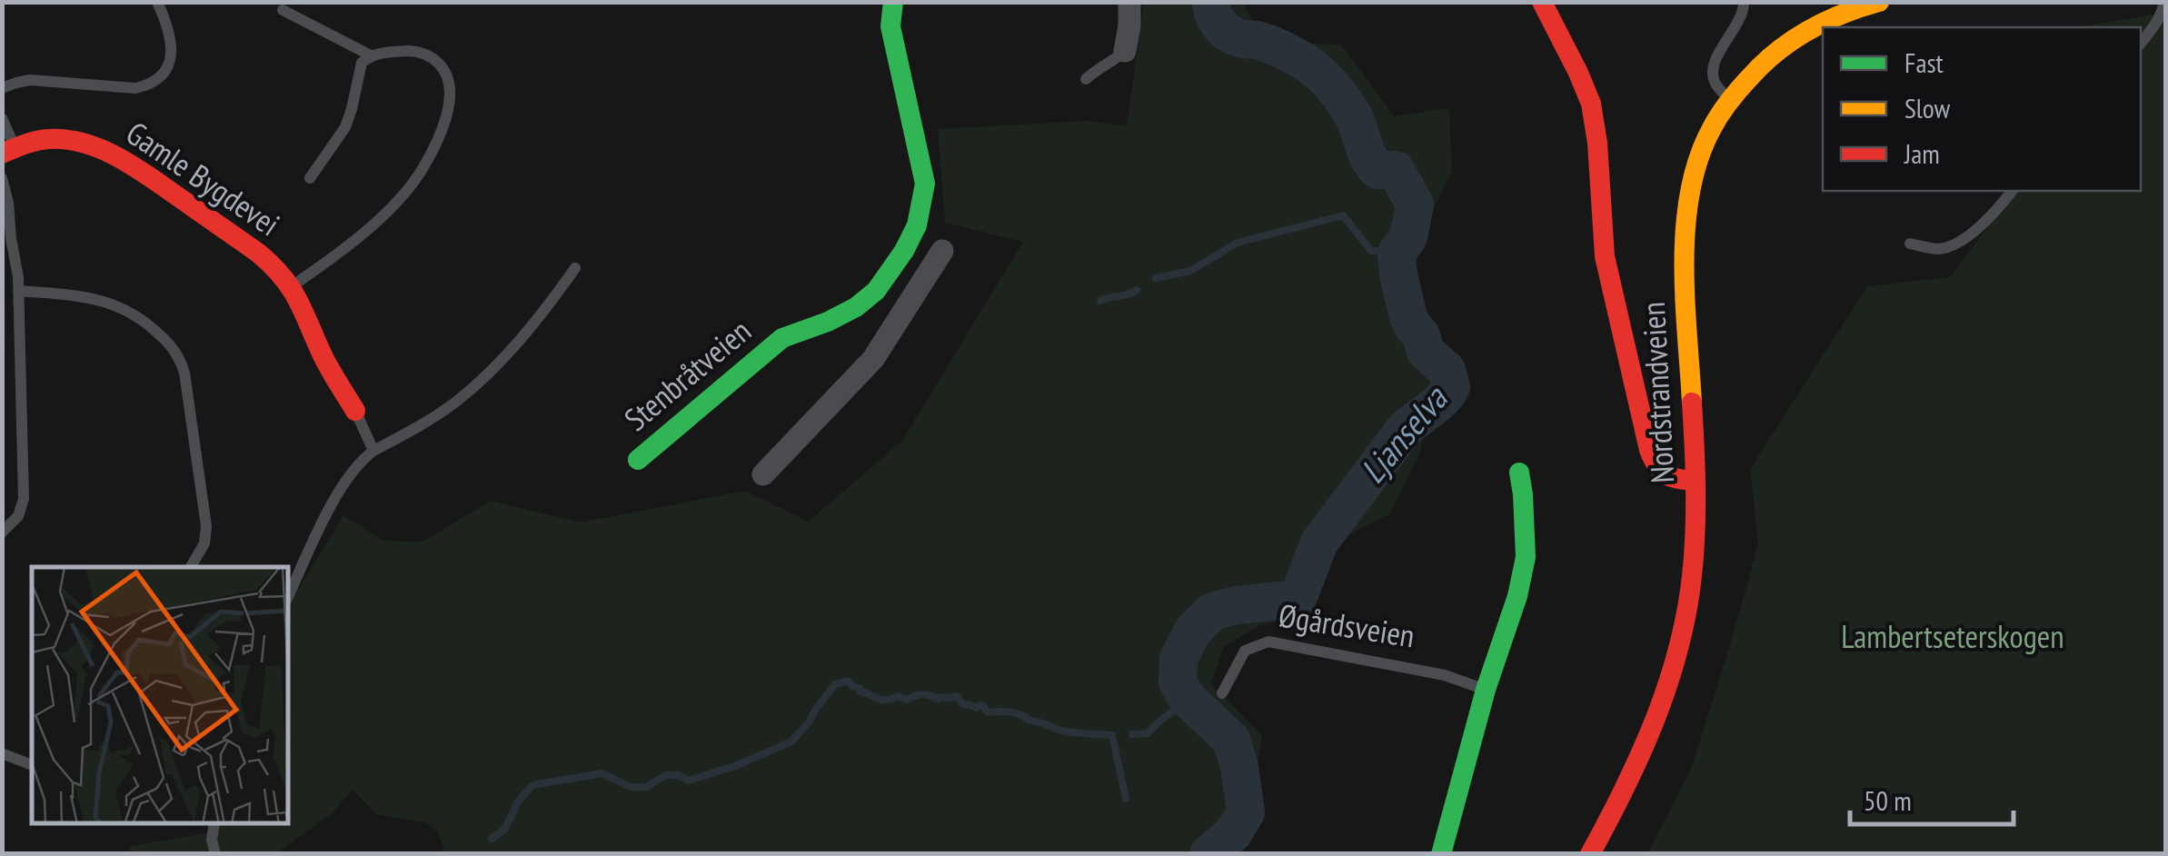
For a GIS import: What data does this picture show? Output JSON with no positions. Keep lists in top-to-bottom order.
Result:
{
  "streets": {
    "street": ["Gamle Bygdevei", "Stenbråtveien", "Nordstrandveien"],
    "lane": ["Øgårdsveien"]
  },
  "water": ["Ljanselva"],
  "parks": ["Lambertseterskogen"],
  "legend": ["Fast", "Slow", "Jam"],
  "scale_bar": "50 m"
}
